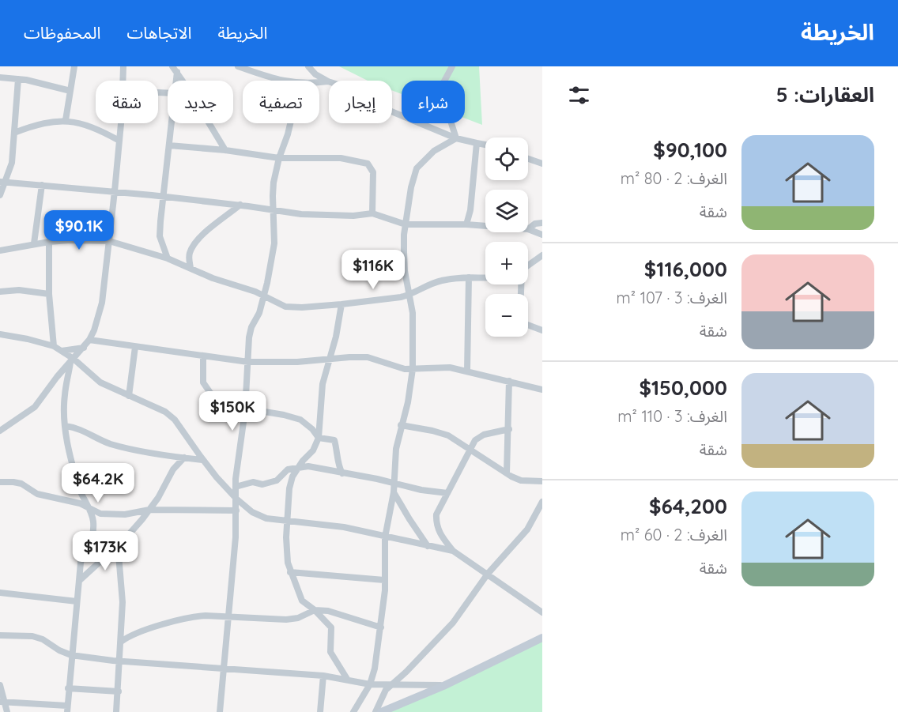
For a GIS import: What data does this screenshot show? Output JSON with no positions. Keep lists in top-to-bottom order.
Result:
{
  "page": {
    "header": "الخريطة",
    "nav": ["الخريطة", "الاتجاهات", "المحفوظات"],
    "heading": "العقارات: 5",
    "chip": [
      "شراء",
      "إيجار",
      "تصفية",
      "جديد",
      "شقة"
    ],
    "list": [
      {
        "name": "$90,100",
        "note": "الغرف: 2 · 80 m² · شقة"
      },
      {
        "name": "$116,000",
        "note": "الغرف: 3 · 107 m² · شقة"
      },
      {
        "name": "$150,000",
        "note": "الغرف: 3 · 110 m² · شقة"
      },
      {
        "name": "$64,200",
        "note": "الغرف: 2 · 60 m² · شقة"
      }
    ],
    "map_buttons": ["+", "−"],
    "price": [
      "$90.1K",
      "$116K",
      "$150K",
      "$64.2K",
      "$173K"
    ]
  }
}
